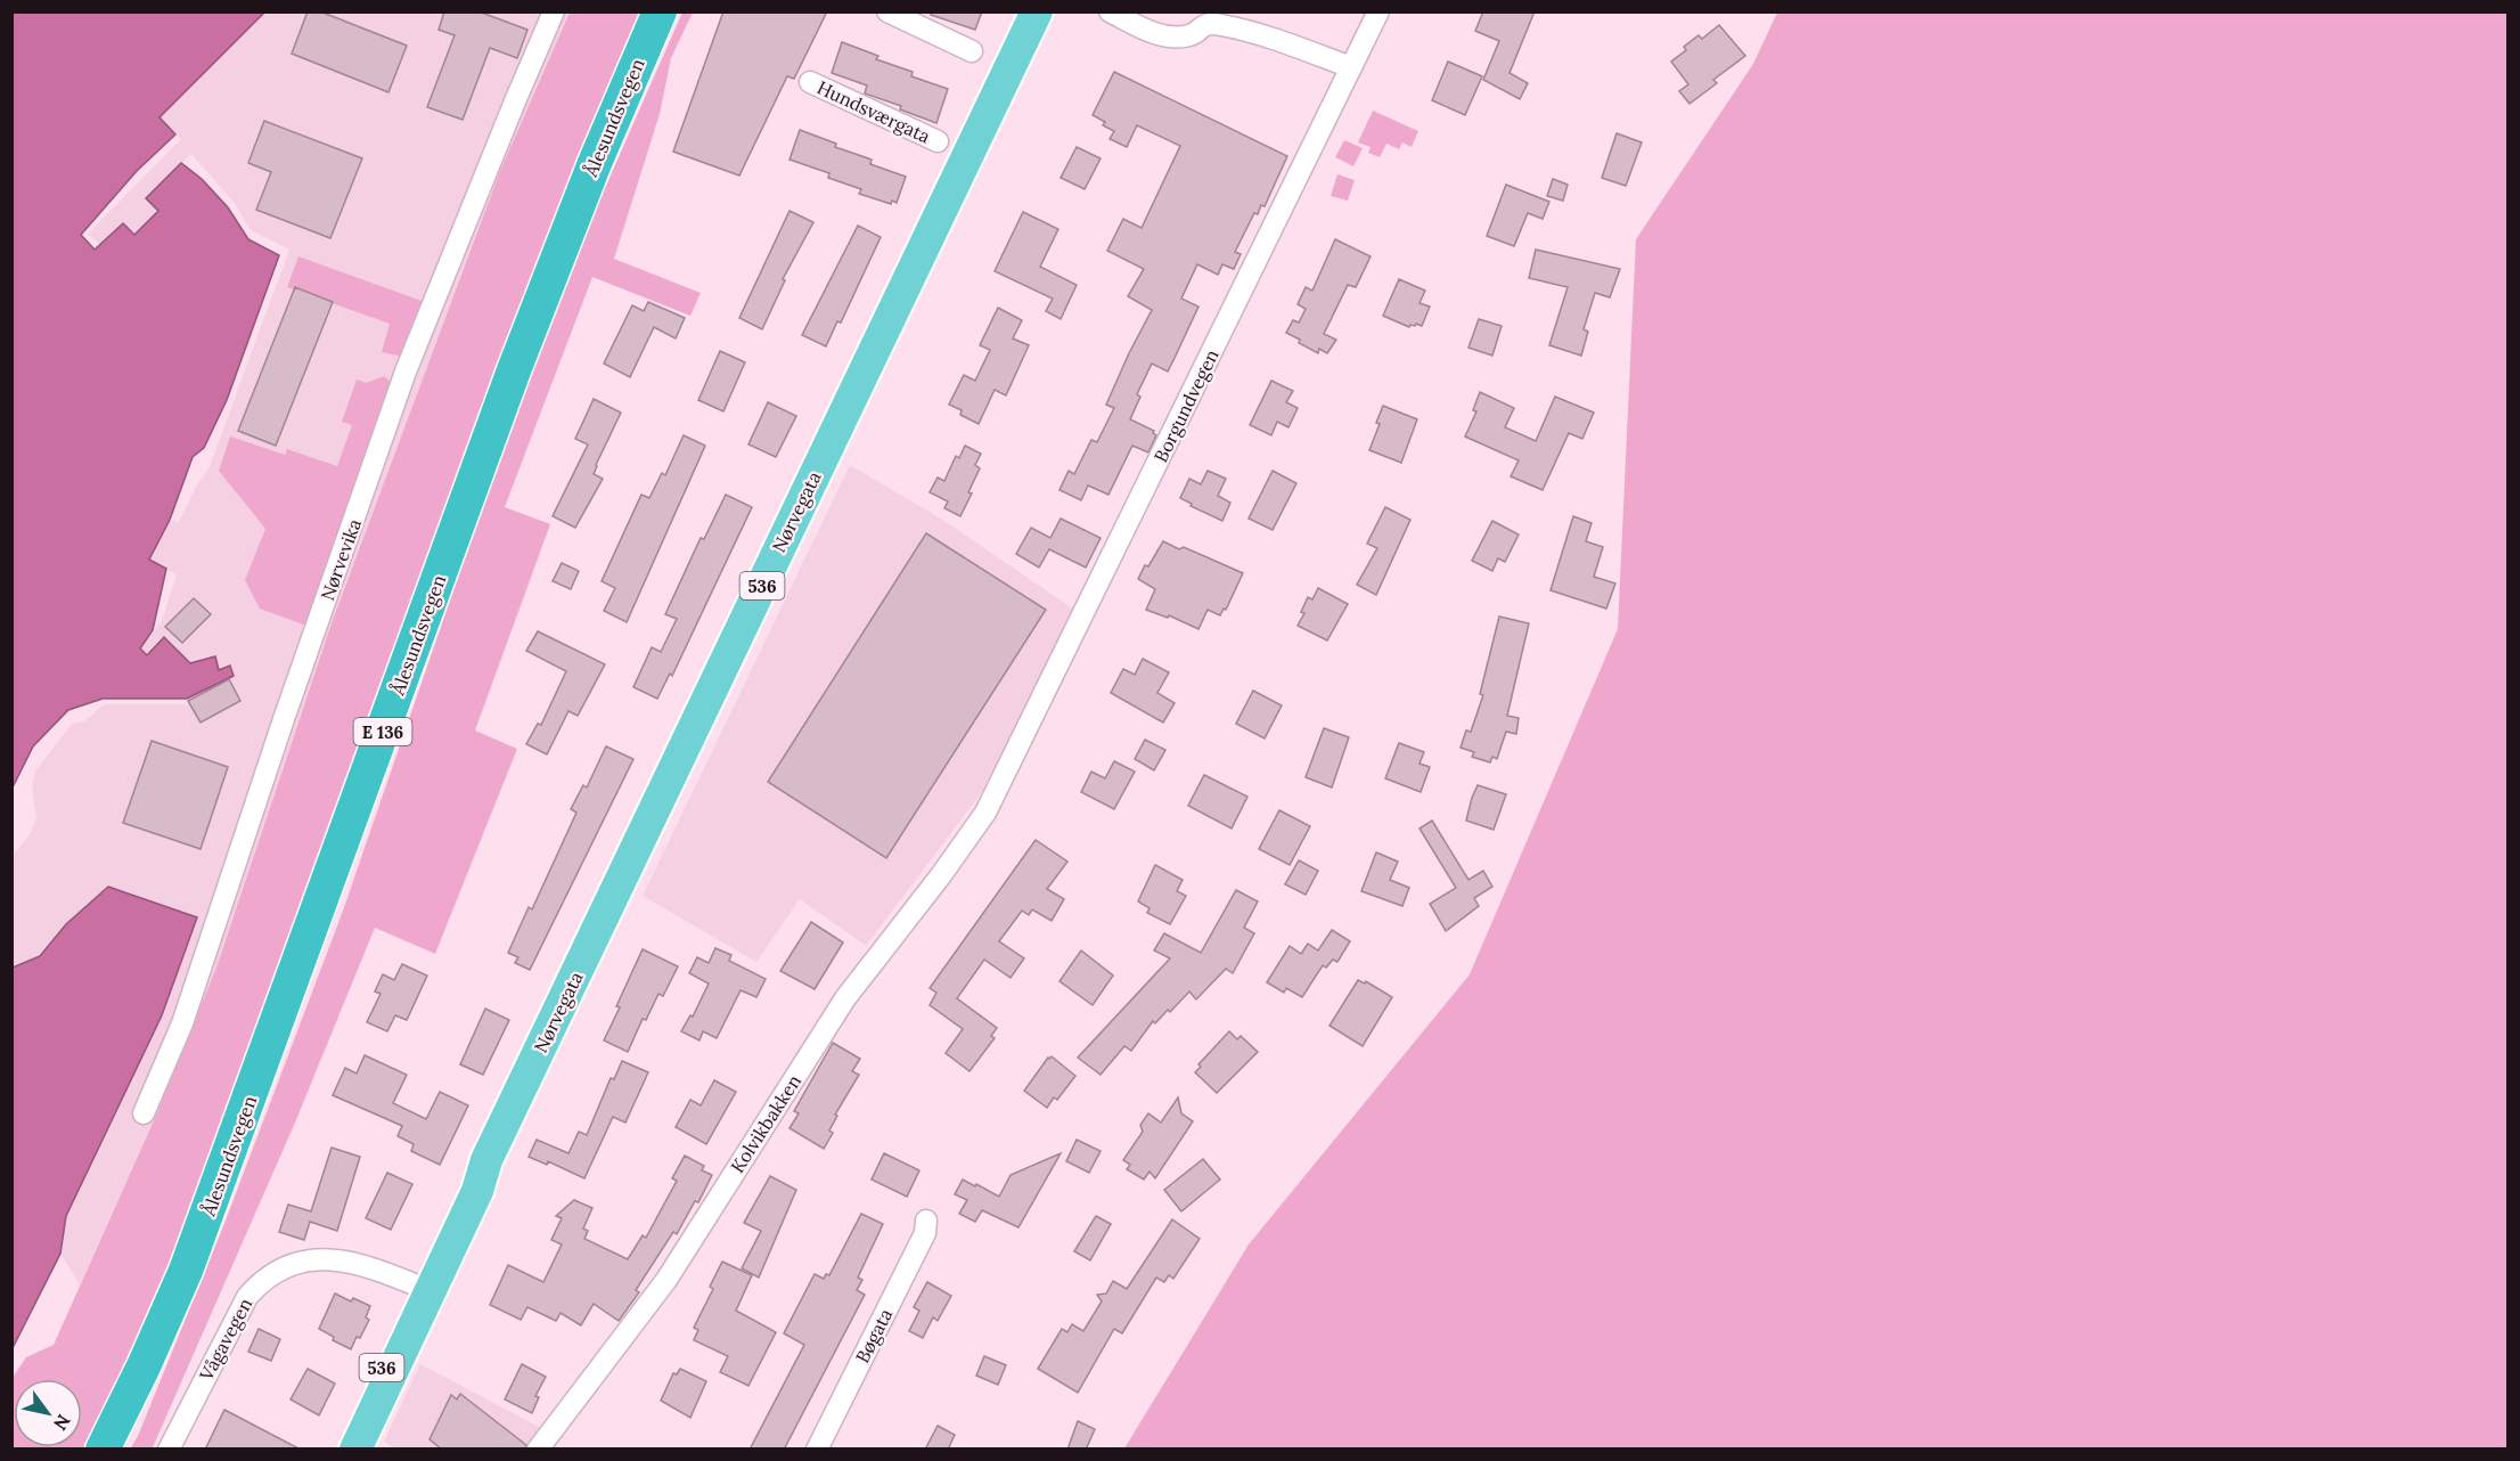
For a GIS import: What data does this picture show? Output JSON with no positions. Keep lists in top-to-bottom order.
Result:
{
  "streets": {
    "highway": ["Ålesundsvegen", "E 136"],
    "main road": ["Nørvegata", "536"],
    "street": [
      "Hundsværgata",
      "Borgundvegen",
      "Nørvevika",
      "Kolvikbakken",
      "Bøgata",
      "Vågavegen"
    ]
  },
  "crossings": [
    ["Borgundvegen", "Kolvikbakken"],
    ["Nørvegata", "536"],
    ["Nørvegata", "Vågavegen"],
    ["536", "Vågavegen"]
  ],
  "north": "bottom right"
}
